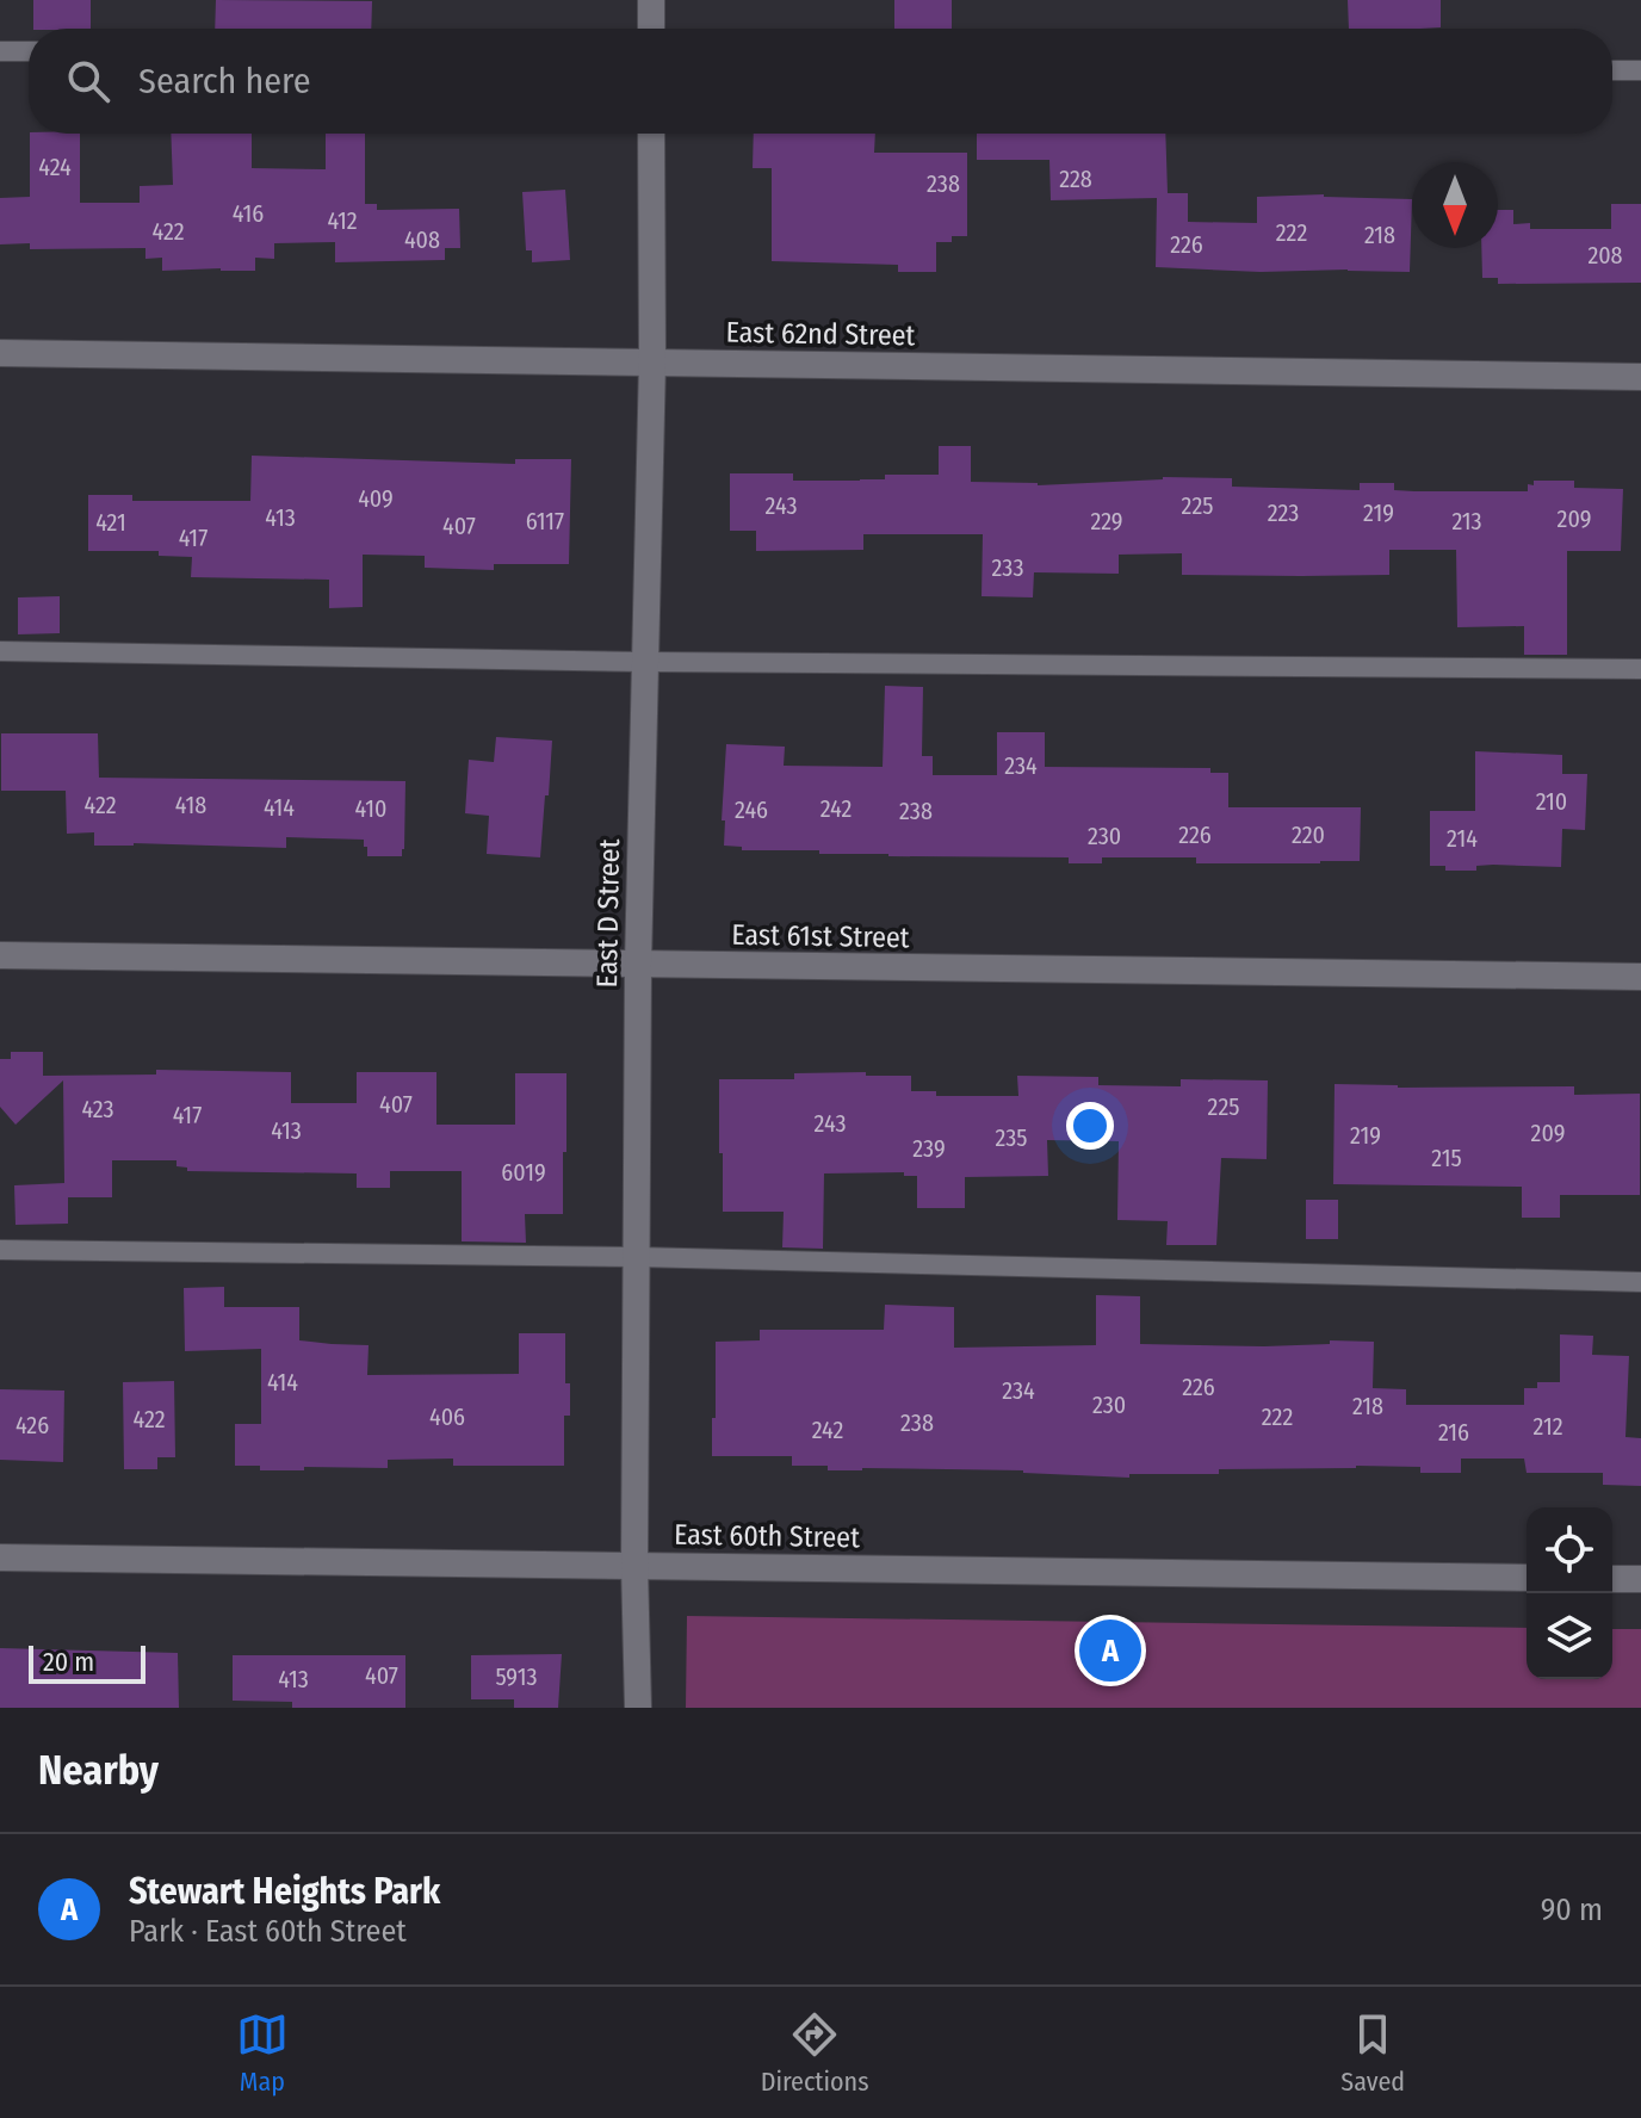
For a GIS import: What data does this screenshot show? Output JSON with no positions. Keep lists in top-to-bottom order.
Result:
{
  "streets": {
    "street": [
      "East 62nd Street",
      "East D Street",
      "East 61st Street",
      "East 60th Street"
    ]
  },
  "crossings": [
    ["East 62nd Street", "East D Street"],
    ["East D Street", "East 61st Street"],
    ["East D Street", "East 60th Street"]
  ],
  "house_numbers": [
    "424",
    "228",
    "238",
    "416",
    "412",
    "422",
    "222",
    "218",
    "408",
    "226",
    "208",
    "409",
    "243",
    "225",
    "223",
    "219",
    "413",
    "209",
    "6117",
    "229",
    "213",
    "421",
    "407",
    "417",
    "233",
    "234",
    "210",
    "422",
    "418",
    "414",
    "410",
    "242",
    "246",
    "238",
    "226",
    "220",
    "230",
    "214",
    "407",
    "225",
    "423",
    "417",
    "243",
    "413",
    "209",
    "219",
    "235",
    "239",
    "215",
    "6019",
    "414",
    "226",
    "234",
    "230",
    "218",
    "406",
    "222",
    "422",
    "238",
    "426",
    "212",
    "242",
    "216",
    "407",
    "5913",
    "413"
  ],
  "scale_bar": "20 m",
  "north": "bottom",
  "page": {
    "search": "Search here",
    "pins": "A",
    "scale": "20 m",
    "heading": "Nearby",
    "list": [
      {
        "mark": "A",
        "name": "Stewart Heights Park",
        "note": "Park · East 60th Street",
        "value": "90 m"
      }
    ],
    "nav": ["Map", "Directions", "Saved"]
  }
}
